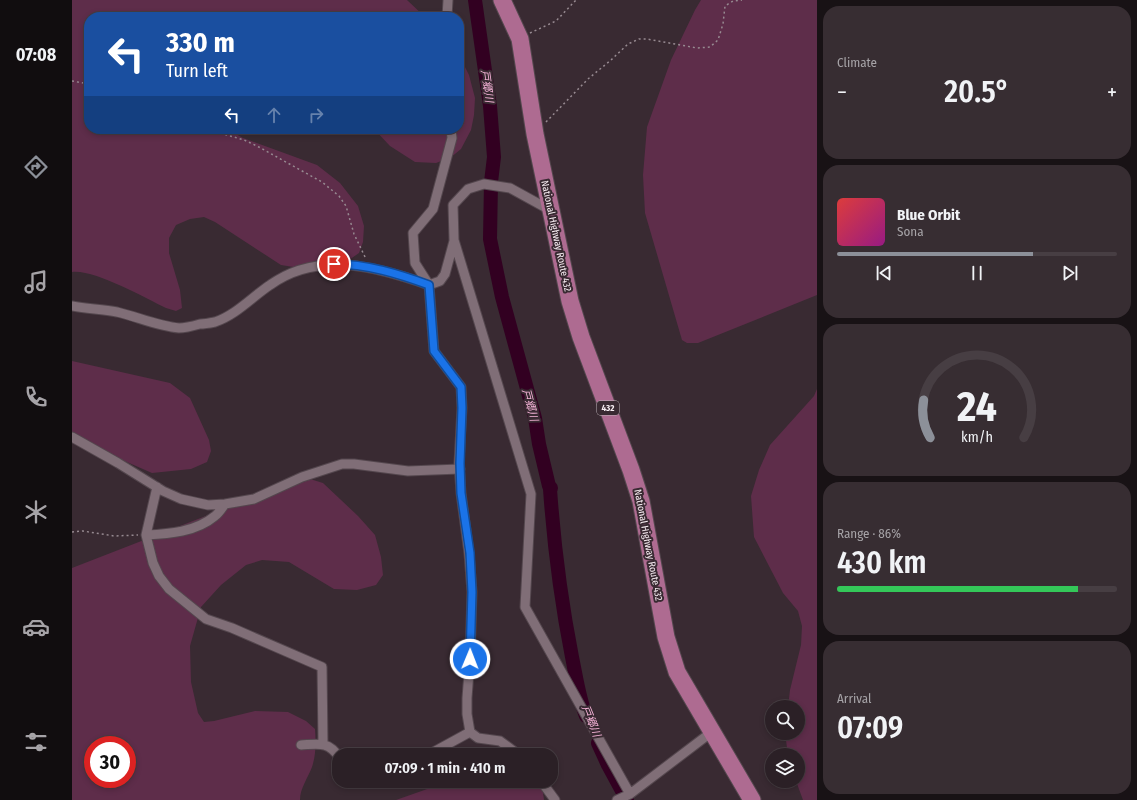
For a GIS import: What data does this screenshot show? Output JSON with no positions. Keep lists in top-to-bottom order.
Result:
{
  "streets": {
    "highway": ["National Highway Route 432", "432"]
  },
  "water": ["戸郷川"],
  "page": {
    "tabs": "07:08",
    "tile": [
      "Climate",
      ["Range · 86%", "430 km"],
      ["Arrival", "07:09"]
    ],
    "turn": ["330 m", "Turn left"],
    "heat": ["−", "20.5°", "+"],
    "song": ["Blue Orbit", "Sona"],
    "limit": "30",
    "trip": "07:09 · 1 min · 410 m",
    "gauge": ["24", "km/h"]
  }
}
